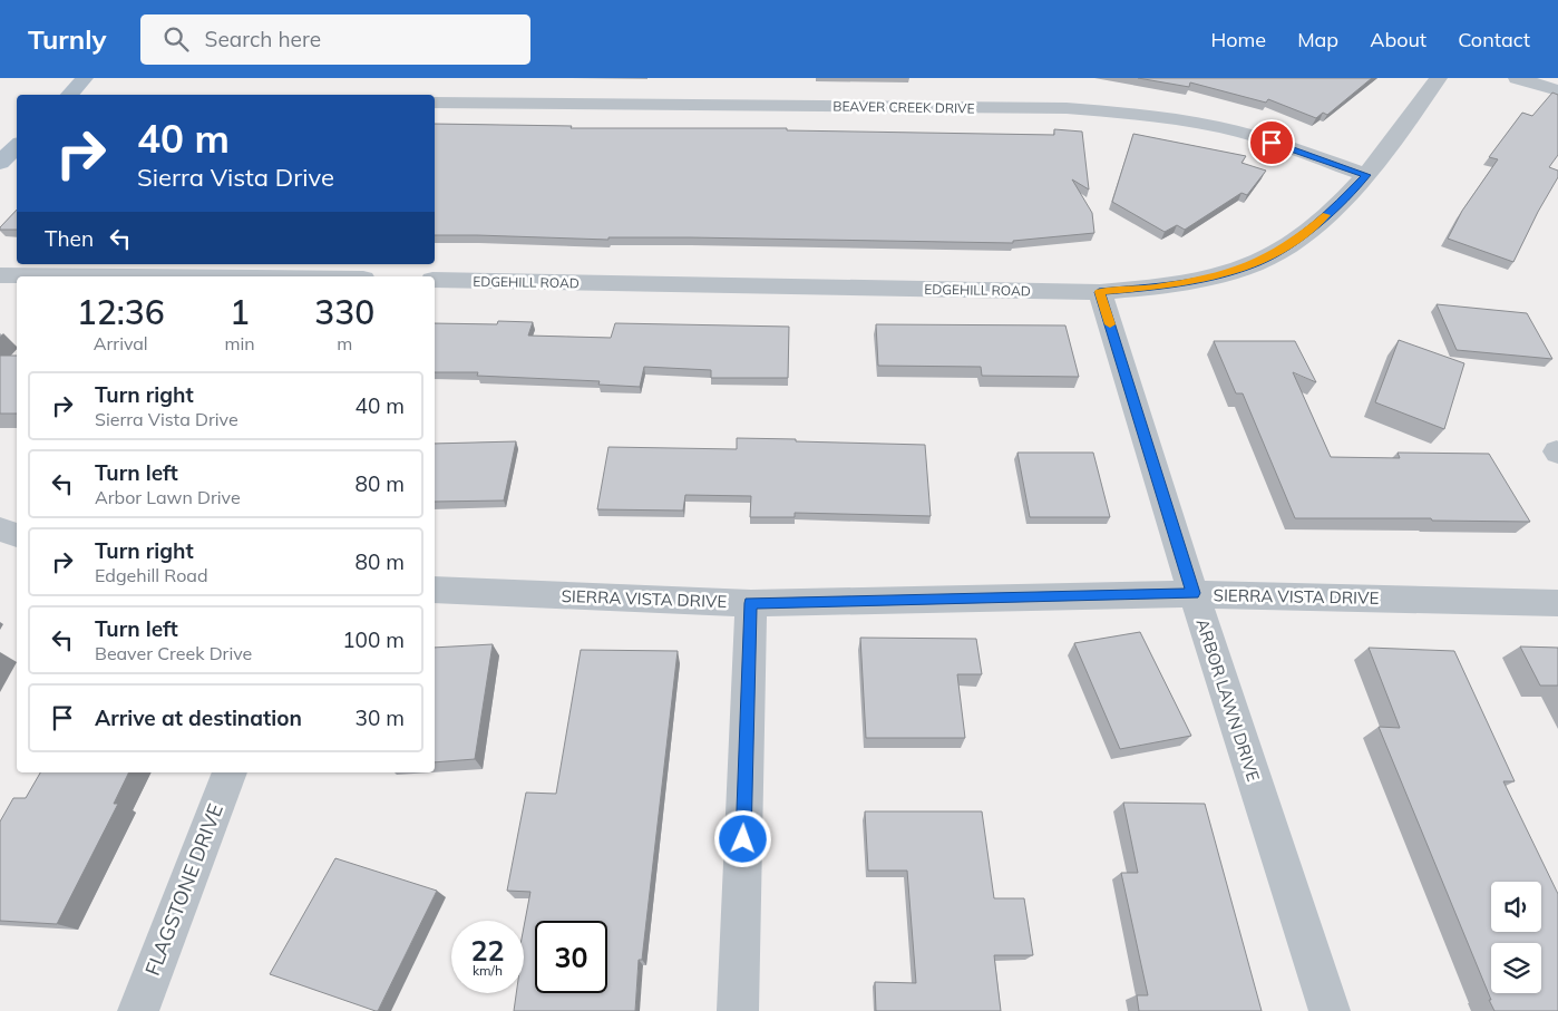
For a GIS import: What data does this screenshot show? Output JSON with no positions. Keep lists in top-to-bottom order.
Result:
{
  "streets": {
    "street": [
      "BEAVER CREEK DRIVE",
      "EDGEHILL ROAD",
      "SIERRA VISTA DRIVE",
      "ARBOR LAWN DRIVE",
      "FLAGSTONE DRIVE"
    ]
  },
  "crossings": [
    ["BEAVER CREEK DRIVE", "EDGEHILL ROAD"],
    ["EDGEHILL ROAD", "ARBOR LAWN DRIVE"],
    ["SIERRA VISTA DRIVE", "ARBOR LAWN DRIVE"]
  ],
  "page": {
    "header": "Turnly",
    "search": "Search here",
    "nav": [
      "Home",
      "Map",
      "About",
      "Contact"
    ],
    "turn": ["40 m", "Sierra Vista Drive"],
    "then": "Then",
    "eta": [
      "12:36",
      "Arrival",
      "1",
      "min",
      "330",
      "m"
    ],
    "list": [
      {
        "name": "Turn right",
        "note": "Sierra Vista Drive",
        "value": "40 m"
      },
      {
        "name": "Turn left",
        "note": "Arbor Lawn Drive",
        "value": "80 m"
      },
      {
        "name": "Turn right",
        "note": "Edgehill Road",
        "value": "80 m"
      },
      {
        "name": "Turn left",
        "note": "Beaver Creek Drive",
        "value": "100 m"
      },
      {
        "name": "Arrive at destination",
        "value": "30 m"
      }
    ],
    "speed": "22 km/h",
    "limit": "30"
  }
}
